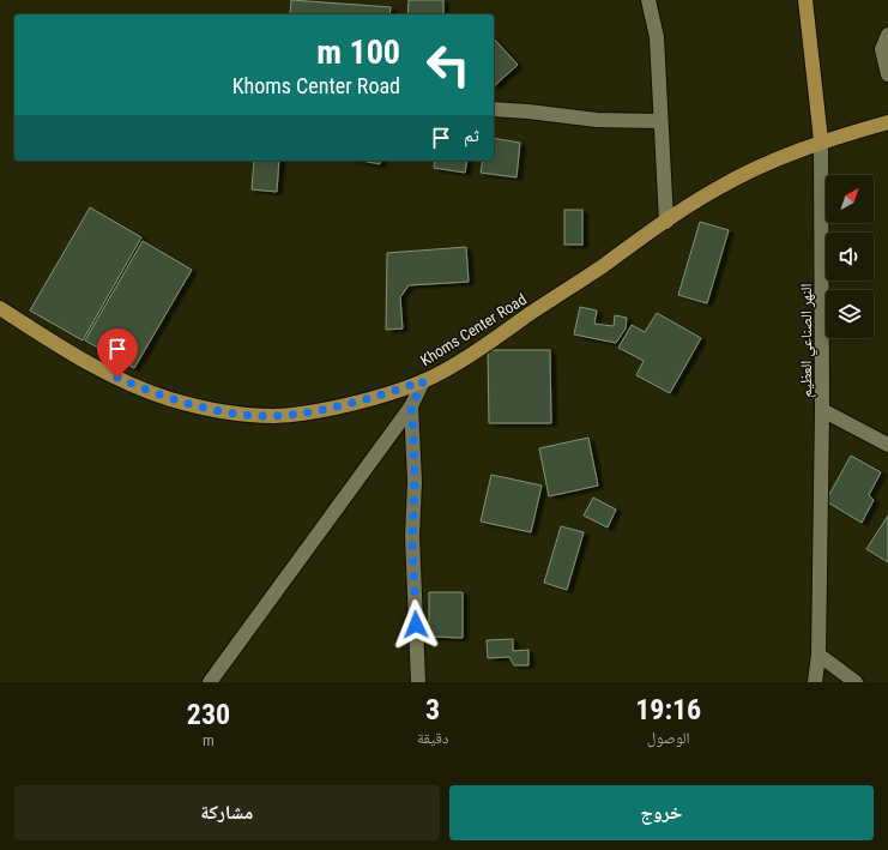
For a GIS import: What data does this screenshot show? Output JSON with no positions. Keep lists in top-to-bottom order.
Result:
{
  "streets": {
    "main road": ["Khoms Center Road", "النهر الصناعي العظيم"]
  },
  "crossings": [
    ["Khoms Center Road", "النهر الصناعي العظيم"]
  ],
  "north": "top right",
  "page": {
    "turn": ["100 m", "Khoms Center Road"],
    "then": "ثم",
    "eta": [
      "19:16",
      "الوصول",
      "3",
      "دقيقة",
      "230",
      "m"
    ],
    "buttons": ["خروج", "مشاركة"]
  }
}
